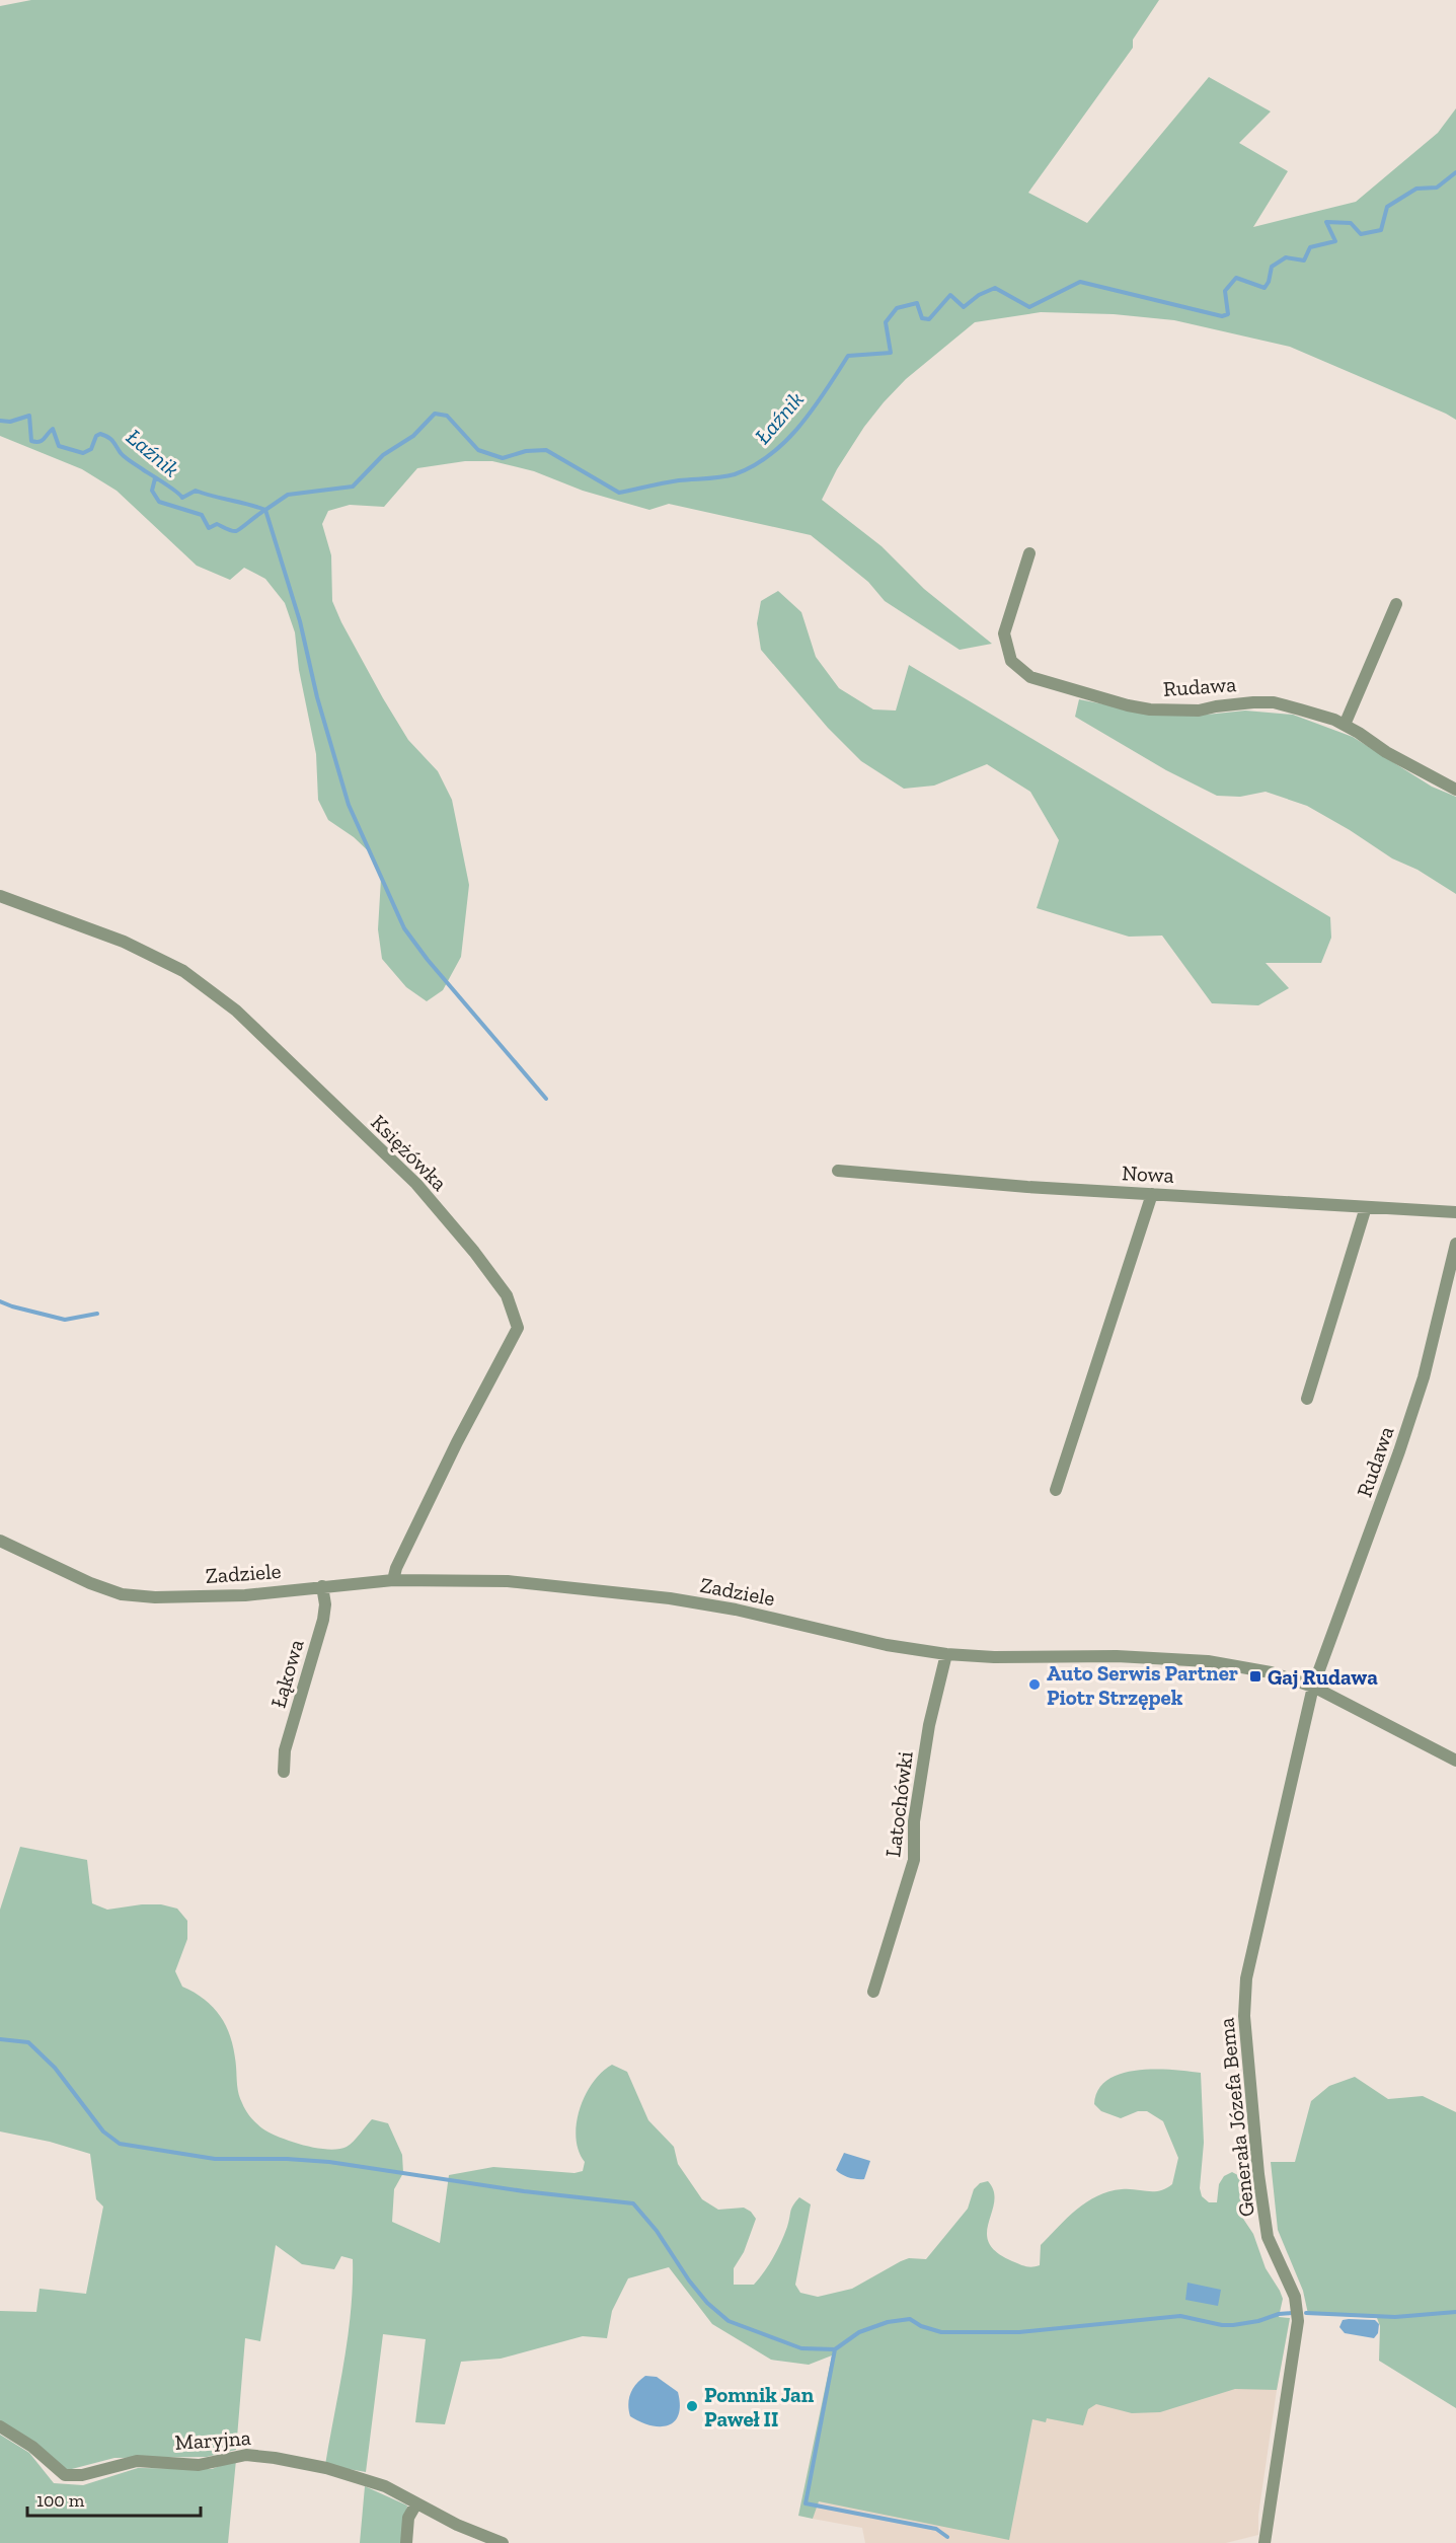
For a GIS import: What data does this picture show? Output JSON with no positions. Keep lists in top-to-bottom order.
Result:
{
  "streets": {
    "street": [
      "Rudawa",
      "Księżówka",
      "Nowa",
      "Zadziele",
      "Łąkowa",
      "Latochówki",
      "Generała Józefa Bema",
      "Maryjna"
    ]
  },
  "crossings": [
    ["Rudawa", "Zadziele"],
    ["Rudawa", "Generała Józefa Bema"],
    ["Księżówka", "Zadziele"],
    ["Zadziele", "Łąkowa"],
    ["Zadziele", "Latochówki"],
    ["Zadziele", "Generała Józefa Bema"]
  ],
  "water": ["Łaźnik"],
  "places": {
    "transit": ["Gaj Rudawa"],
    "other": ["Auto Serwis Partner Piotr Strzępek", "Pomnik Jan Paweł II"]
  },
  "scale_bar": "100 m"
}
